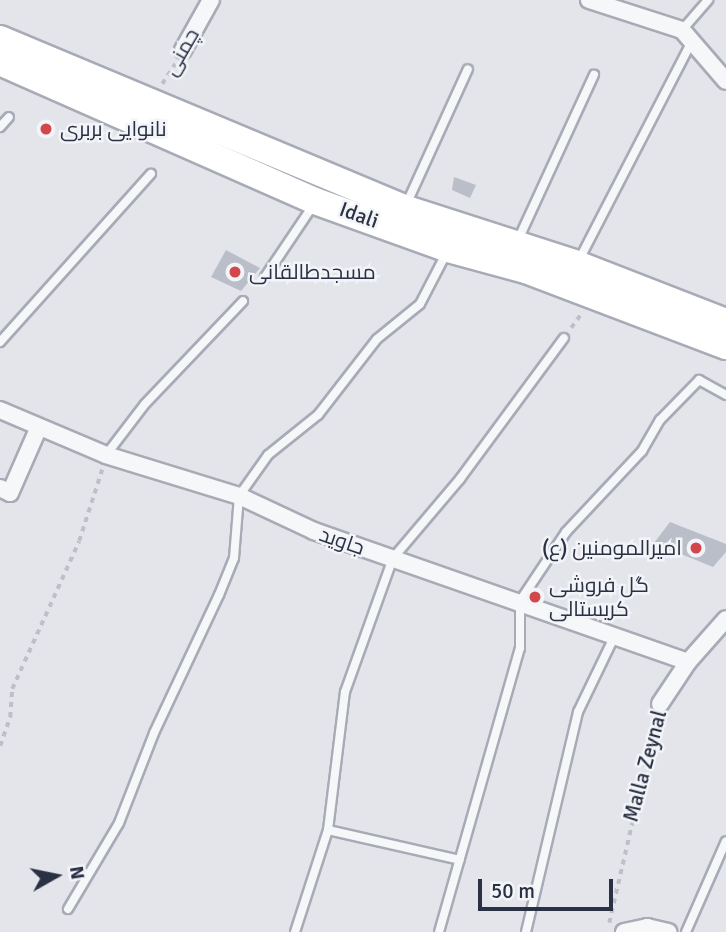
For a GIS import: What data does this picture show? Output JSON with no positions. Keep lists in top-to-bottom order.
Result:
{
  "streets": {
    "main road": ["Idali"],
    "street": ["چمنی", "جاوید", "Malla Zeynal"]
  },
  "crossings": [
    ["چمنی", "Idali"],
    ["جاوید", "Malla Zeynal"]
  ],
  "places": [
    "نانوایی بربری",
    "مسجدطالقانی",
    "امیرالمومنین (ع)",
    "گل فروشی کریستالی"
  ],
  "scale_bar": "50 m",
  "north": "right"
}
